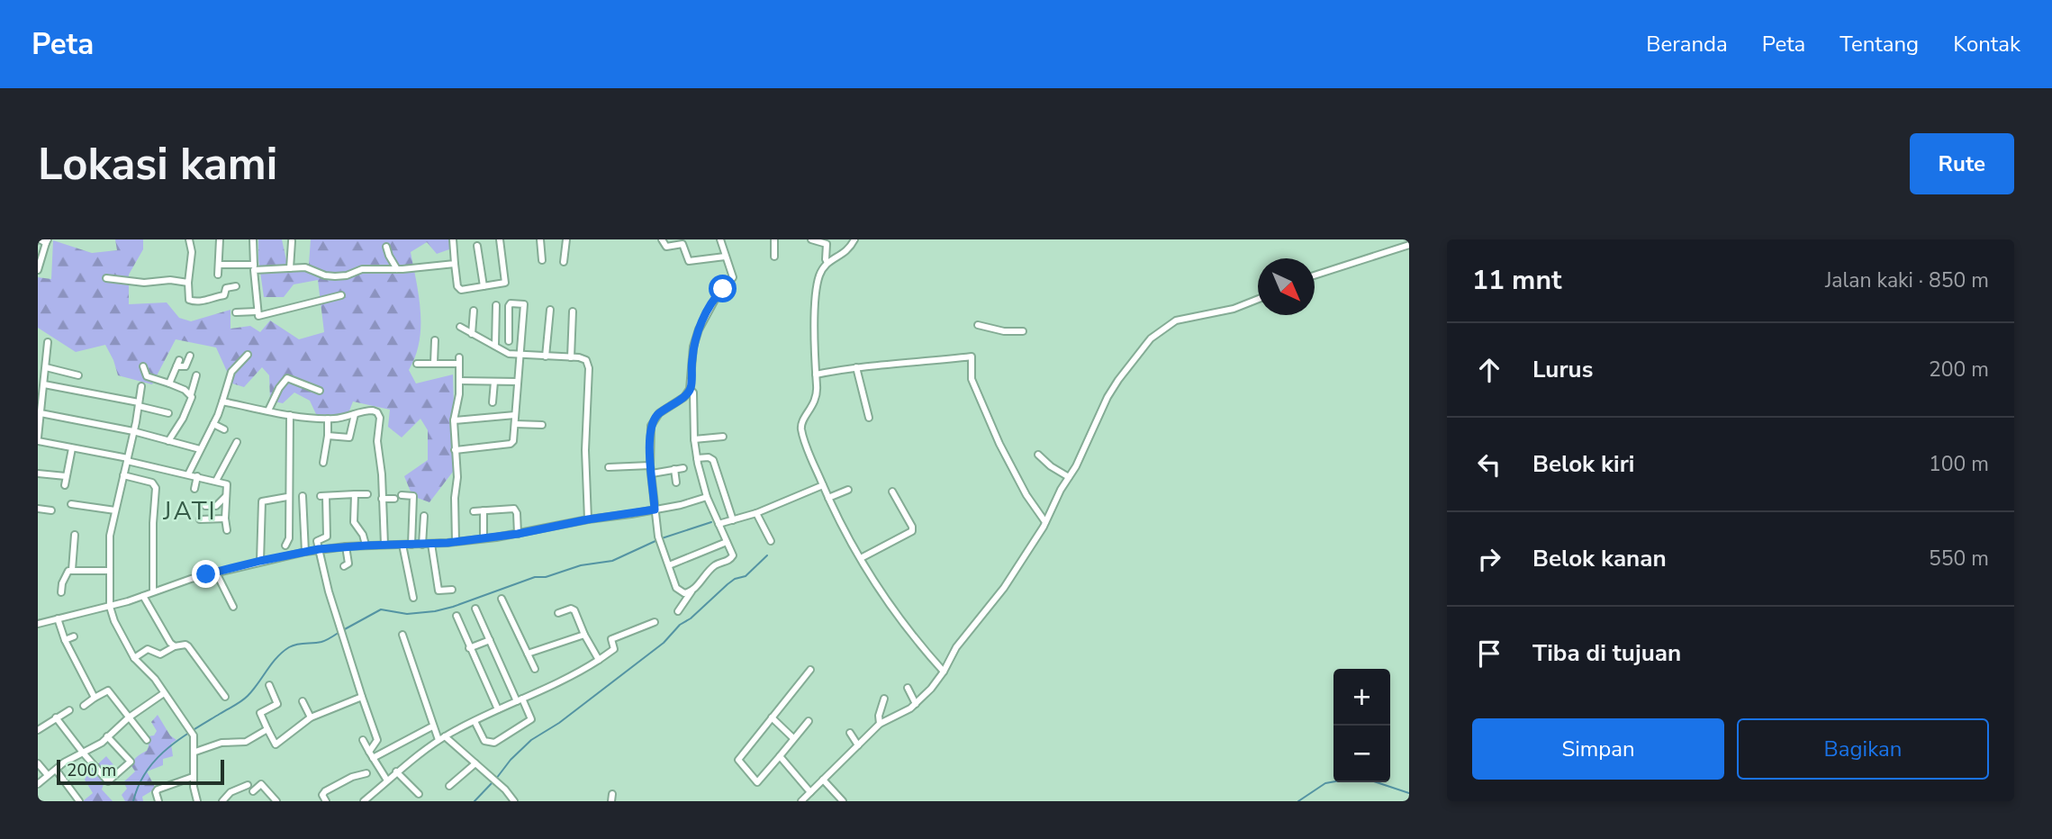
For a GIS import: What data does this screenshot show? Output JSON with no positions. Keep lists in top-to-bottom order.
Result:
{
  "districts": ["JATI"],
  "scale_bar": "200 m",
  "north": "bottom right",
  "page": {
    "header": "Peta",
    "nav": [
      "Beranda",
      "Peta",
      "Tentang",
      "Kontak"
    ],
    "buttons": [
      "Rute",
      ["Simpan", "Bagikan"]
    ],
    "title": "Lokasi kami",
    "heading": ["11 mnt", "Jalan kaki · 850 m"],
    "list": [
      ["Lurus", "200 m"],
      ["Belok kiri", "100 m"],
      ["Belok kanan", "550 m"],
      "Tiba di tujuan"
    ],
    "map_buttons": ["+", "−"],
    "scale": "200 m"
  }
}
